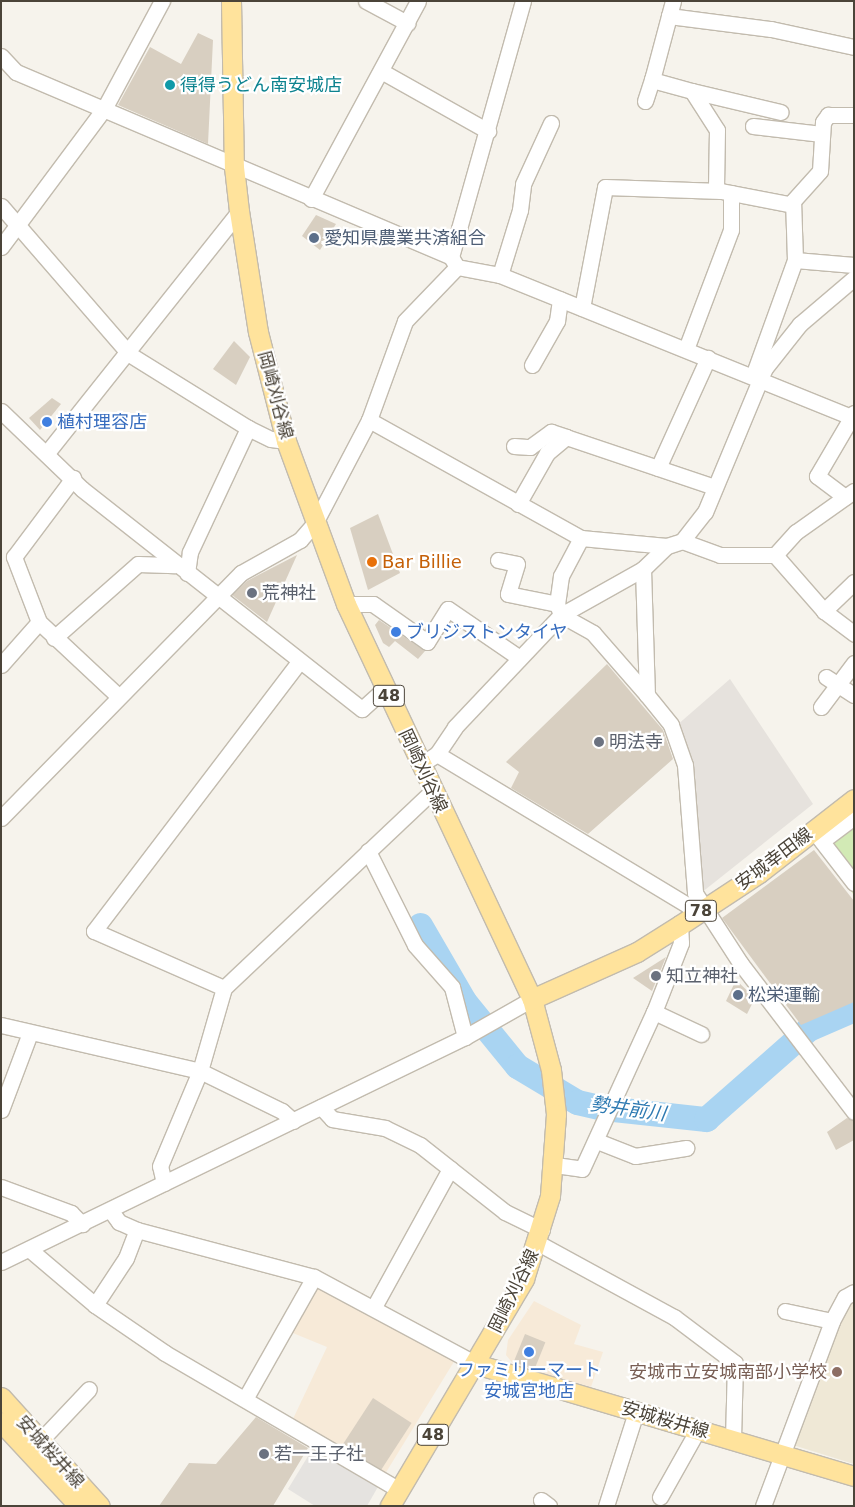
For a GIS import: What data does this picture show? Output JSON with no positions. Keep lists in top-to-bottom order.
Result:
{
  "streets": {
    "main road": [
      "岡崎刈谷線",
      "48",
      "安城幸田線",
      "78",
      "安城桜井線"
    ]
  },
  "crossings": [
    ["岡崎刈谷線", "安城幸田線"],
    ["岡崎刈谷線", "安城桜井線"]
  ],
  "water": ["勢井前川"],
  "places": [
    "得得うどん南安城店",
    "愛知県農業共済組合",
    "植村理容店",
    "Bar Billie",
    "荒神社",
    "ブリジストンタイヤ",
    "明法寺",
    "知立神社",
    "松栄運輸",
    "ファミリーマート 安城宮地店",
    "安城市立安城南部小学校",
    "若一王子社"
  ]
}
